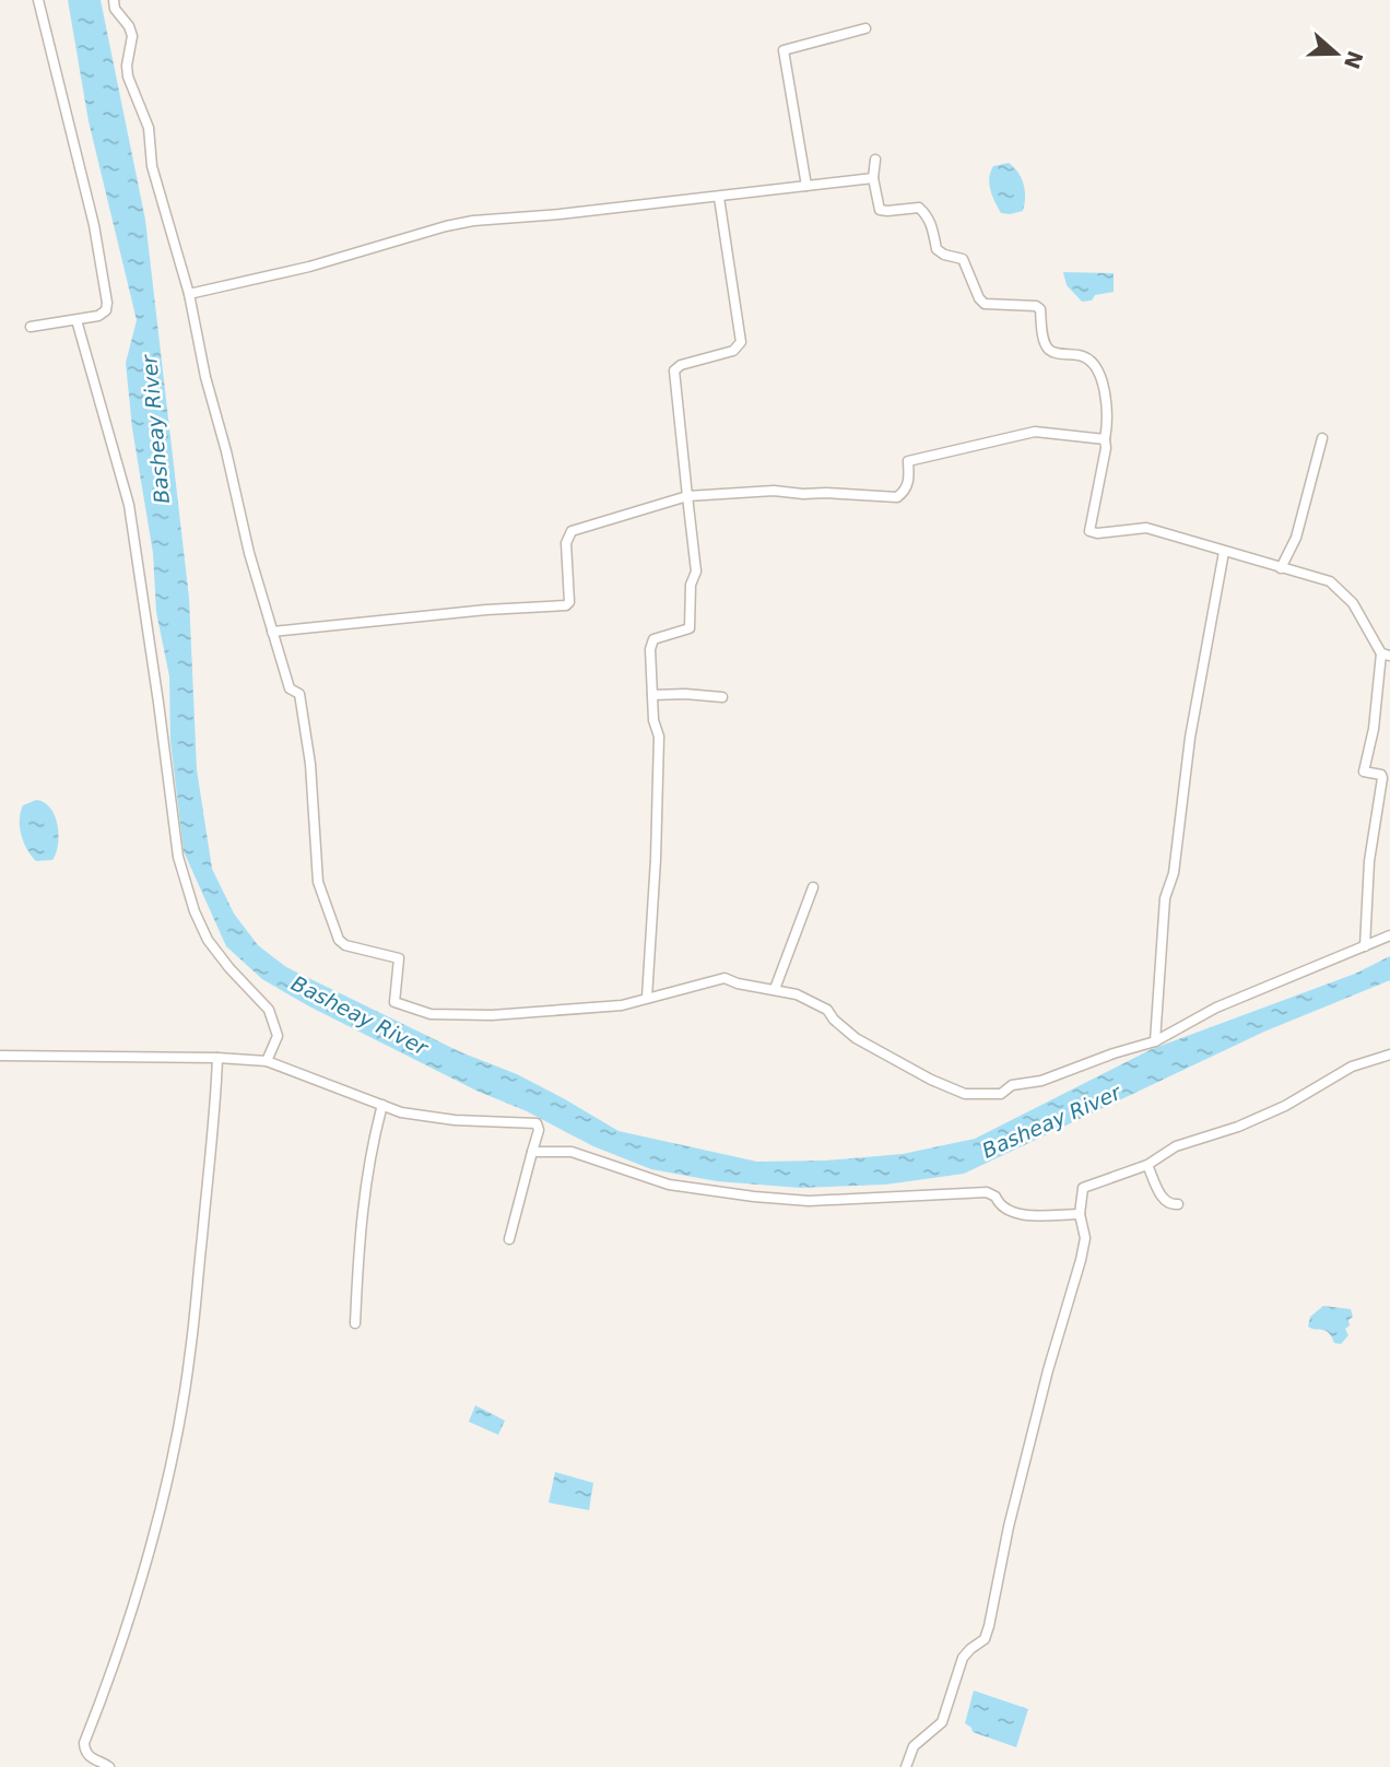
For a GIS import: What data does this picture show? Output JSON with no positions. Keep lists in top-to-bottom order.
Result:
{
  "water": ["Basheay River"],
  "north": "right"
}
